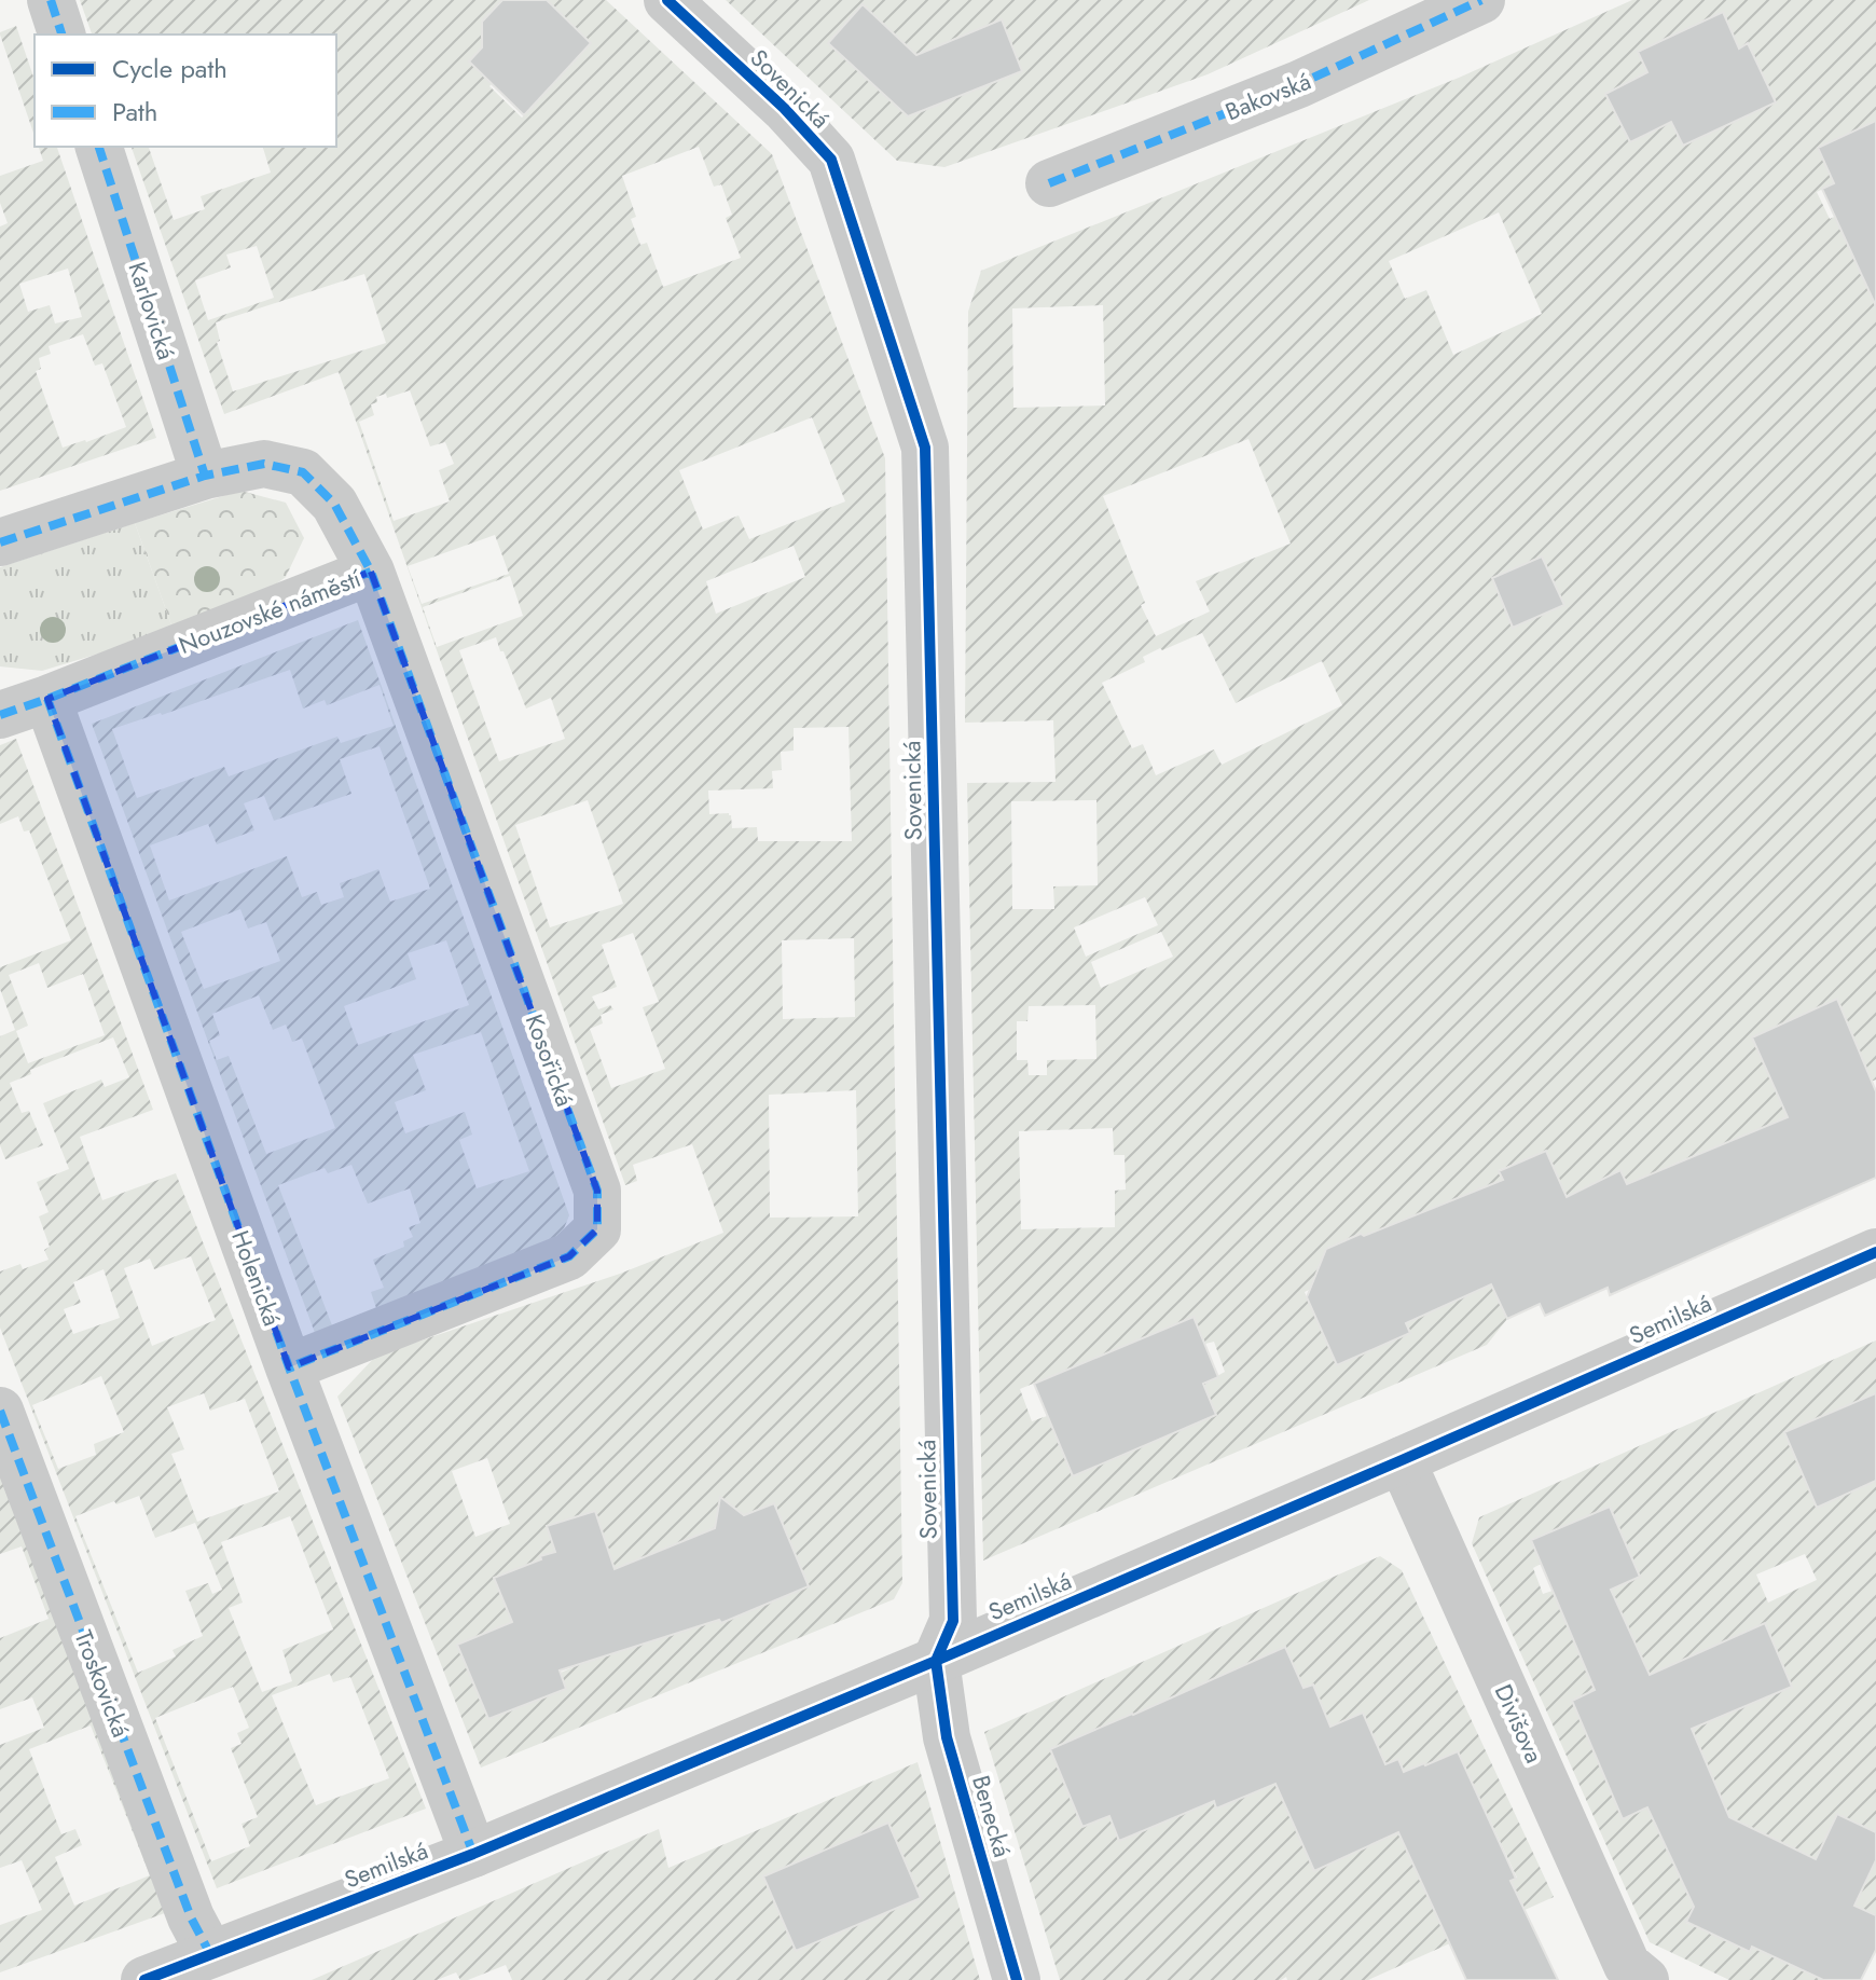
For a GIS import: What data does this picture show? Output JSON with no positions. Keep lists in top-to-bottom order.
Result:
{
  "streets": {
    "street": [
      "Sovenická",
      "Bakovská",
      "Karlovická",
      "Nouzovské náměstí",
      "Kosořická",
      "Holenická",
      "Semilská",
      "Troskovická",
      "Divišova",
      "Benecká"
    ]
  },
  "crossings": [
    ["Sovenická", "Semilská"],
    ["Sovenická", "Benecká"],
    ["Karlovická", "Nouzovské náměstí"],
    ["Nouzovské náměstí", "Kosořická"],
    ["Nouzovské náměstí", "Holenická"],
    ["Kosořická", "Holenická"],
    ["Holenická", "Semilská"],
    ["Semilská", "Troskovická"],
    ["Semilská", "Divišova"],
    ["Semilská", "Benecká"]
  ],
  "legend": ["Cycle path", "Path"]
}
